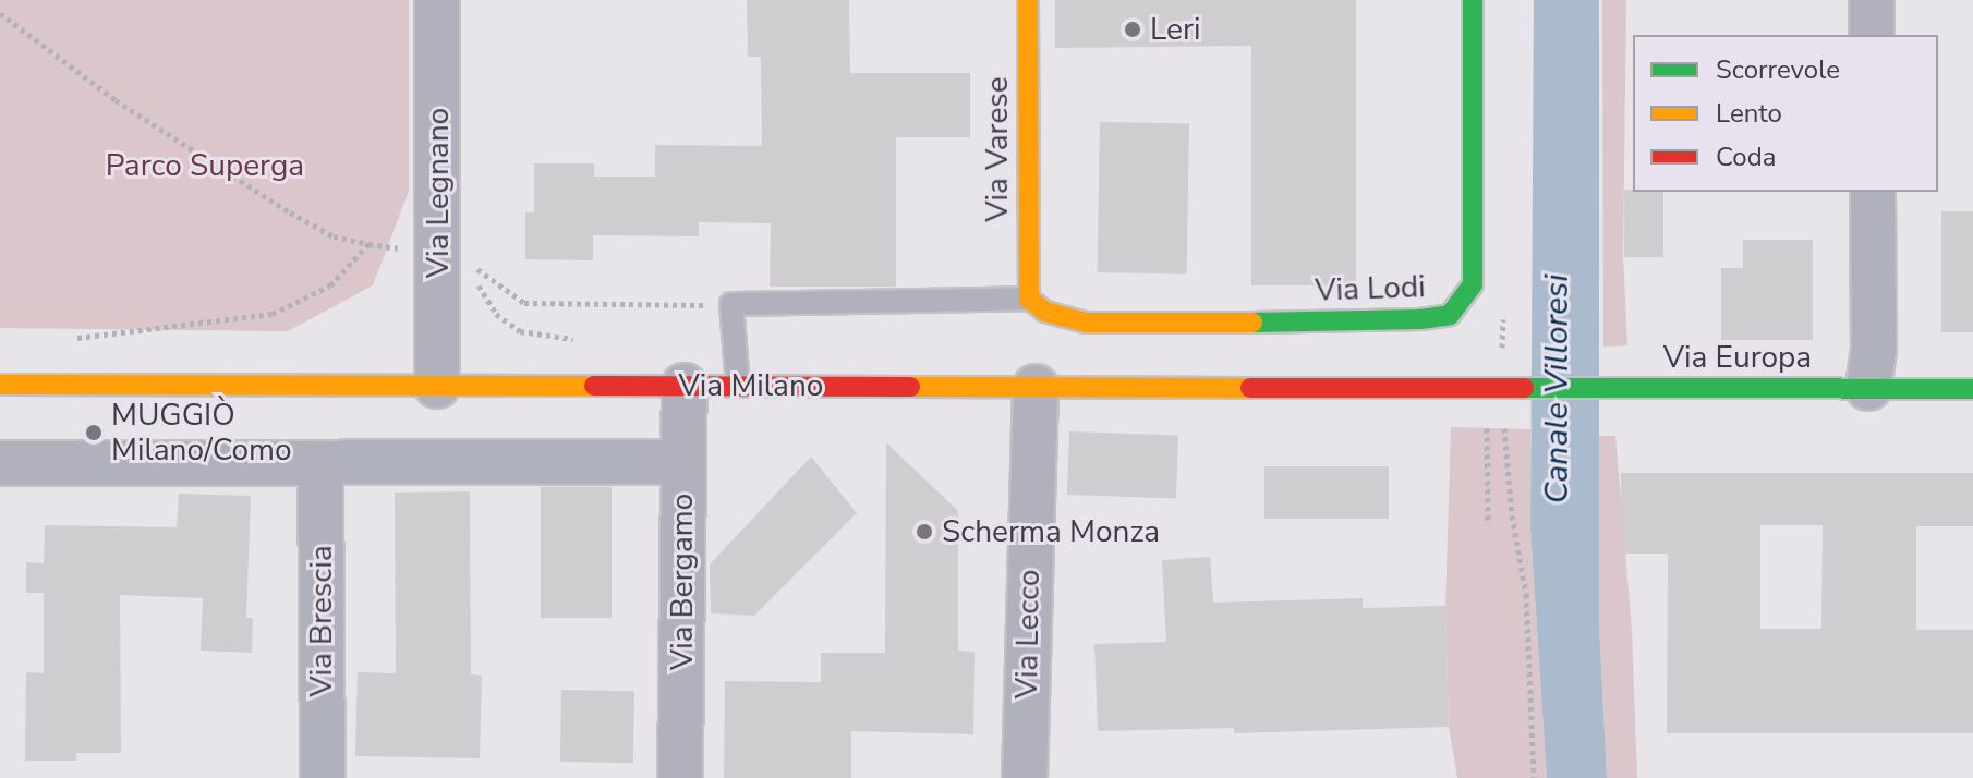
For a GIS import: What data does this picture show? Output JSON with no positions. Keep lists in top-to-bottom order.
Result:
{
  "streets": {
    "street": [
      "Via Varese",
      "Via Legnano",
      "Via Lodi",
      "Via Europa",
      "Via Milano",
      "Via Bergamo",
      "Via Brescia",
      "Via Lecco"
    ]
  },
  "crossings": [
    ["Via Varese", "Via Lodi"],
    ["Via Legnano", "Via Milano"],
    ["Via Europa", "Via Milano"],
    ["Via Milano", "Via Bergamo"],
    ["Via Milano", "Via Lecco"]
  ],
  "water": ["Canale Villoresi"],
  "parks": ["Parco Superga"],
  "places": ["Leri", "MUGGIÒ Milano/Como", "Scherma Monza"],
  "legend": ["Scorrevole", "Lento", "Coda"]
}
